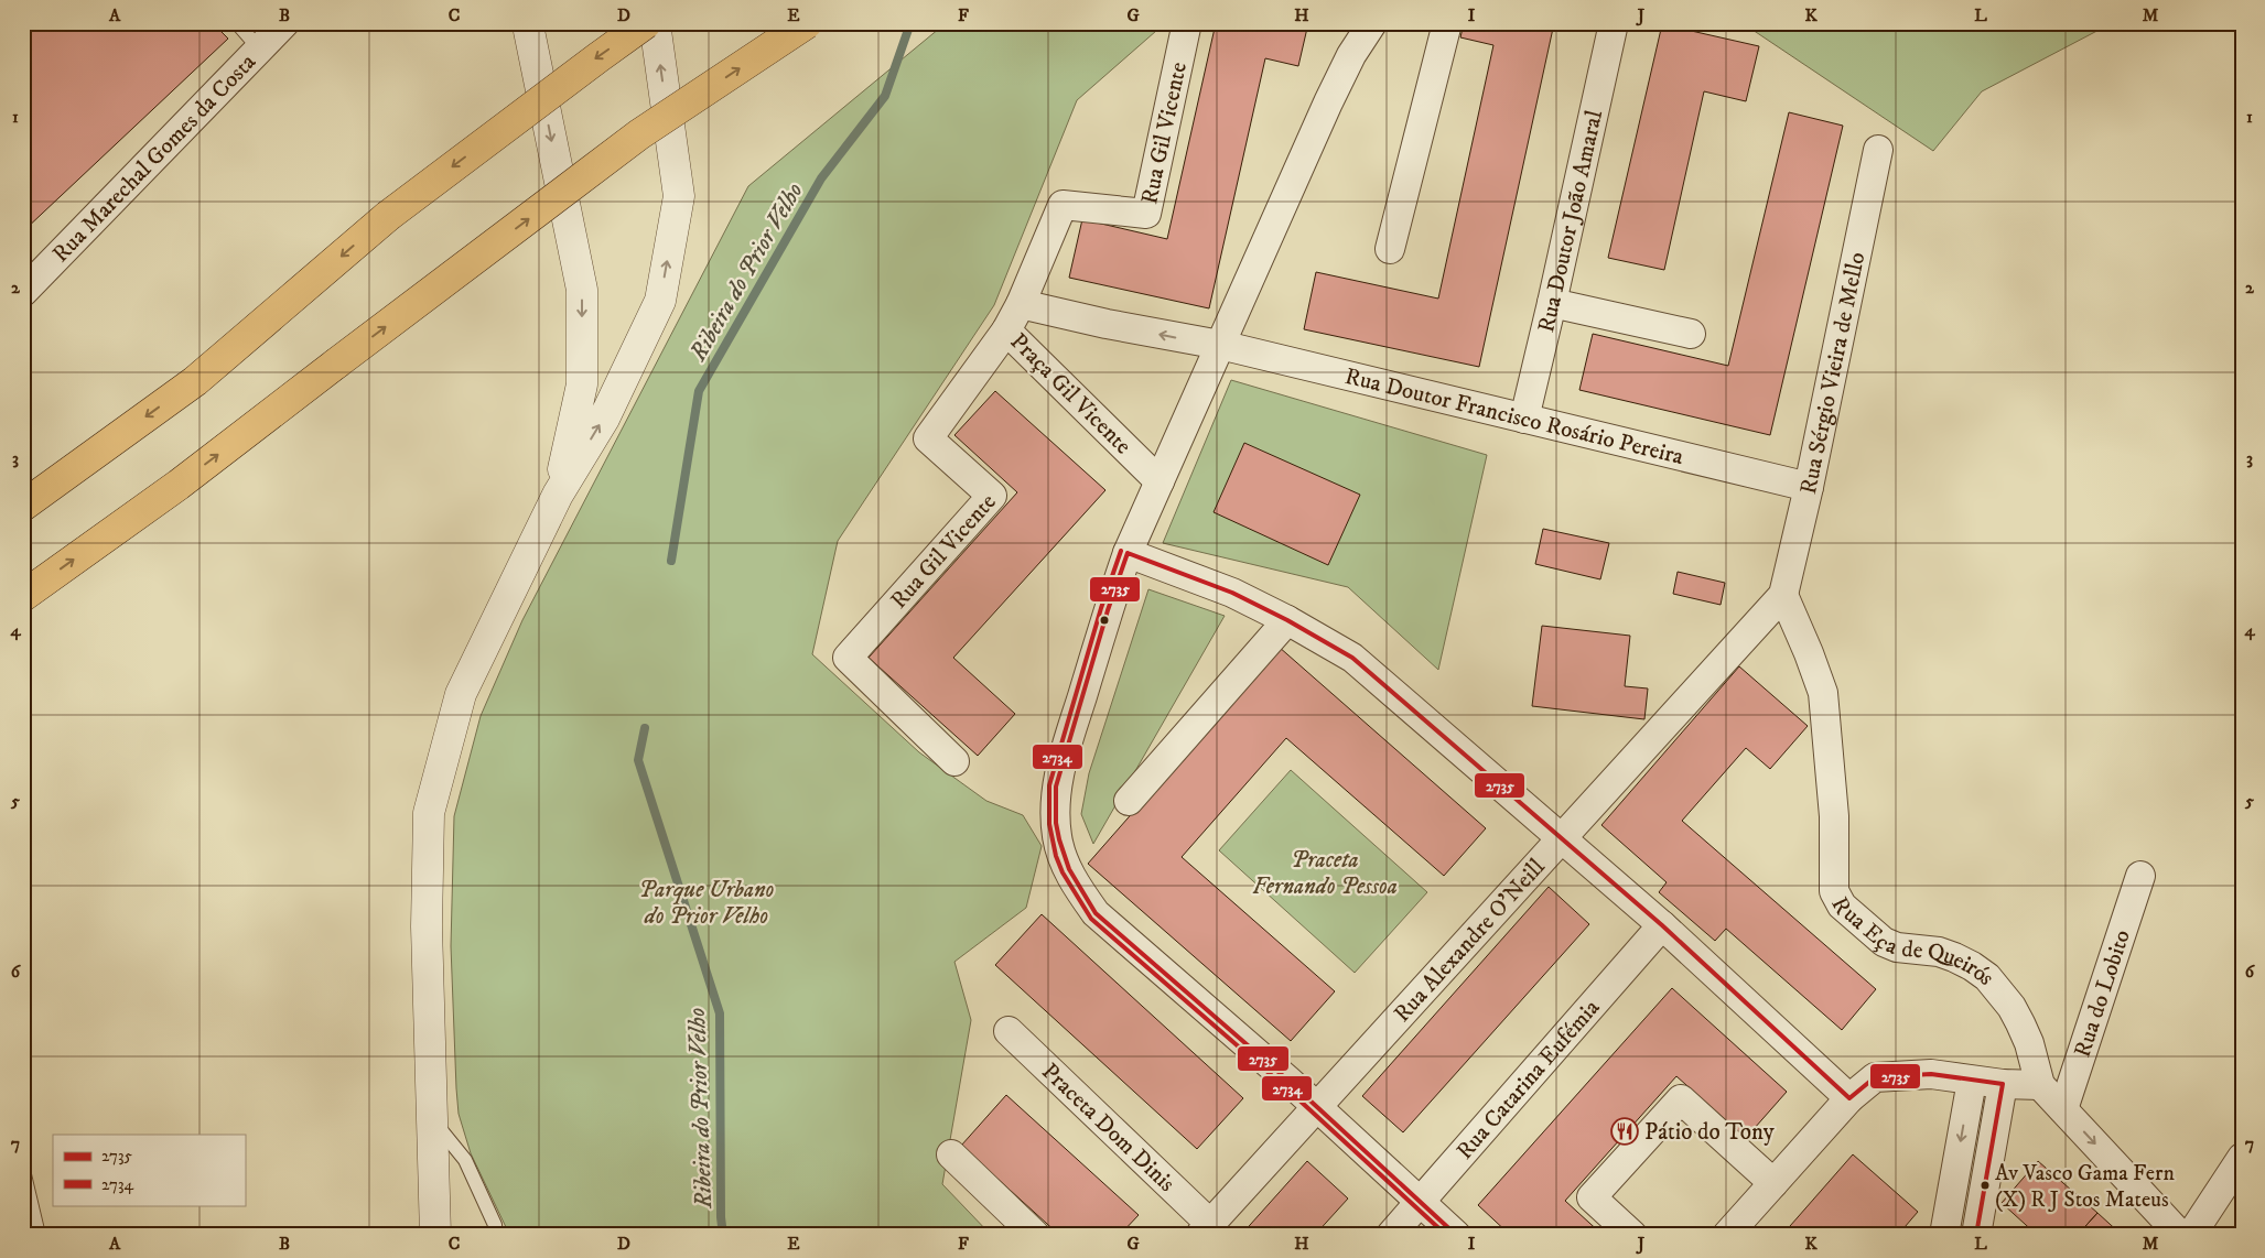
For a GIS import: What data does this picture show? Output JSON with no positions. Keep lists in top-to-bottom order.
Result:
{
  "streets": {
    "street": [
      "Rua Gil Vicente",
      "Rua Marechal Gomes da Costa",
      "Rua Doutor João Amaral",
      "Rua Sérgio Vieira de Mello",
      "Praça Gil Vicente",
      "Rua Doutor Francisco Rosário Pereira",
      "Rua Alexandre O'Neill",
      "Rua Eça de Queirós",
      "Rua do Lobito",
      "Rua Catarina Eufémia",
      "Praceta Dom Dinis"
    ]
  },
  "crossings": [
    ["Rua Gil Vicente", "Praça Gil Vicente"],
    ["Rua Doutor João Amaral", "Rua Doutor Francisco Rosário Pereira"],
    ["Rua Sérgio Vieira de Mello", "Rua Doutor Francisco Rosário Pereira"],
    ["Rua Sérgio Vieira de Mello", "Rua Alexandre O'Neill"],
    ["Rua Sérgio Vieira de Mello", "Rua Eça de Queirós"],
    ["Praça Gil Vicente", "Rua Doutor Francisco Rosário Pereira"],
    ["Rua Alexandre O'Neill", "Rua Eça de Queirós"],
    ["Rua Alexandre O'Neill", "Praceta Dom Dinis"]
  ],
  "one_way": ["Praça Gil Vicente"],
  "water": ["Ribeira do Prior Velho"],
  "parks": ["Praceta Fernando Pessoa", "Parque Urbano do Prior Velho"],
  "places": {
    "restaurant": ["Pátio do Tony"],
    "other": ["Av Vasco Gama Fern (X) R J Stos Mateus"]
  },
  "lines": ["transit line 2734", "transit line 2735"],
  "legend": ["2735", "2734"],
  "grid": {
    "columns": [
      "A",
      "B",
      "C",
      "D",
      "E",
      "F",
      "G",
      "H",
      "I",
      "J",
      "K",
      "L",
      "M"
    ],
    "rows": [
      "1",
      "2",
      "3",
      "4",
      "5",
      "6",
      "7"
    ]
  }
}
